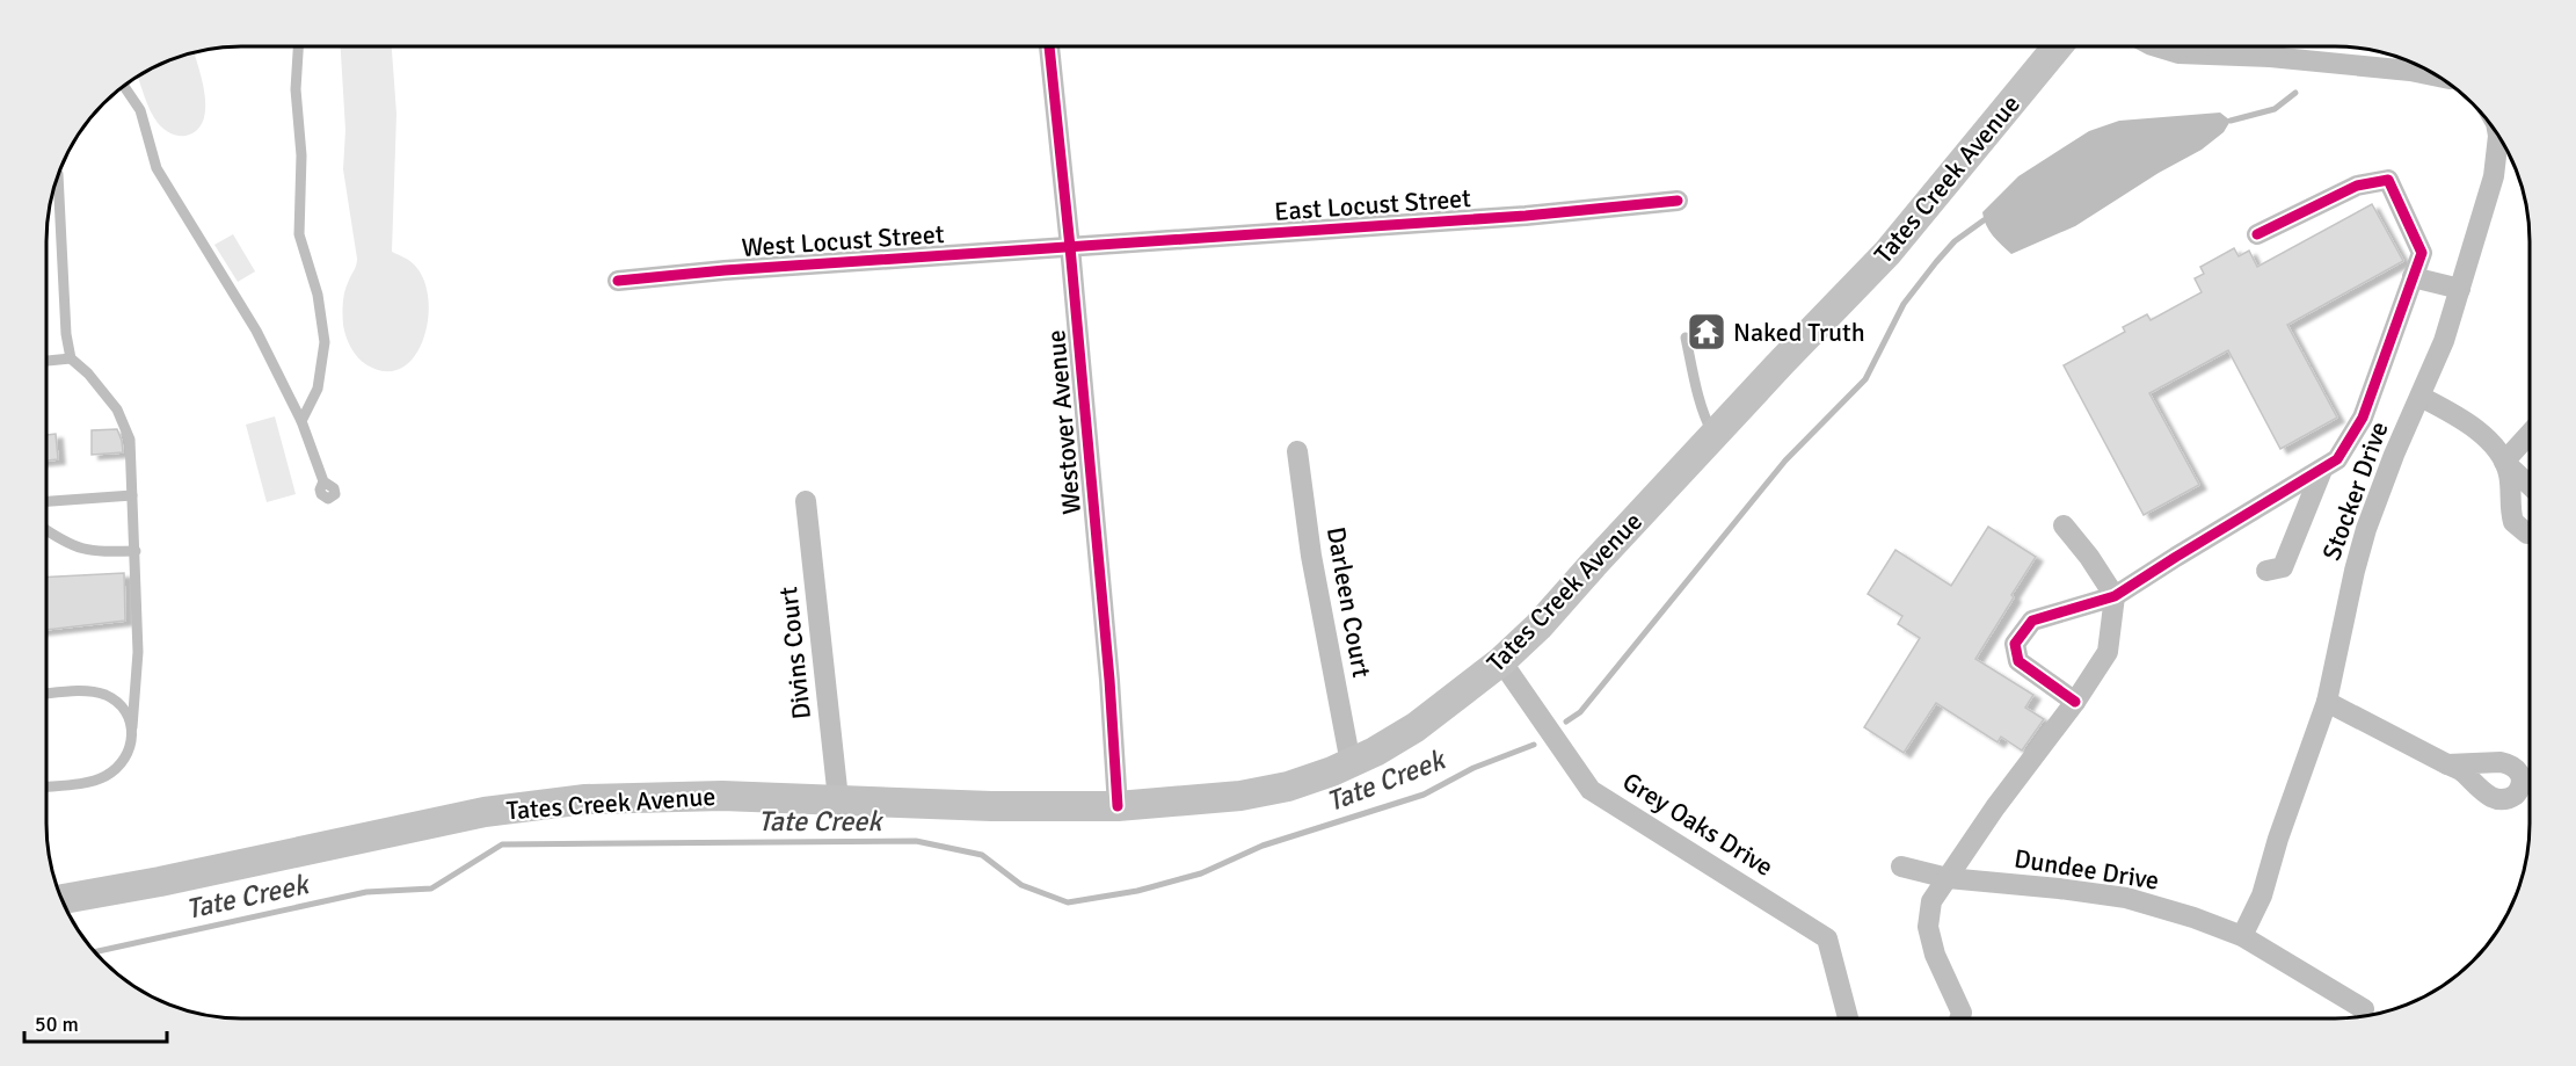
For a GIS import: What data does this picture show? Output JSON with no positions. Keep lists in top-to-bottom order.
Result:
{
  "streets": {
    "main road": ["Tates Creek Avenue"],
    "street": [
      "East Locust Street",
      "West Locust Street",
      "Westover Avenue",
      "Stocker Drive",
      "Darleen Court",
      "Divins Court",
      "Grey Oaks Drive",
      "Dundee Drive"
    ]
  },
  "crossings": [
    ["Tates Creek Avenue", "Westover Avenue"],
    ["Tates Creek Avenue", "Darleen Court"],
    ["Tates Creek Avenue", "Divins Court"],
    ["Tates Creek Avenue", "Grey Oaks Drive"],
    ["East Locust Street", "West Locust Street"],
    ["East Locust Street", "Westover Avenue"],
    ["West Locust Street", "Westover Avenue"],
    ["Stocker Drive", "Dundee Drive"]
  ],
  "water": ["Tate Creek"],
  "places": {
    "temple": ["Naked Truth"]
  },
  "scale_bar": "50 m"
}
